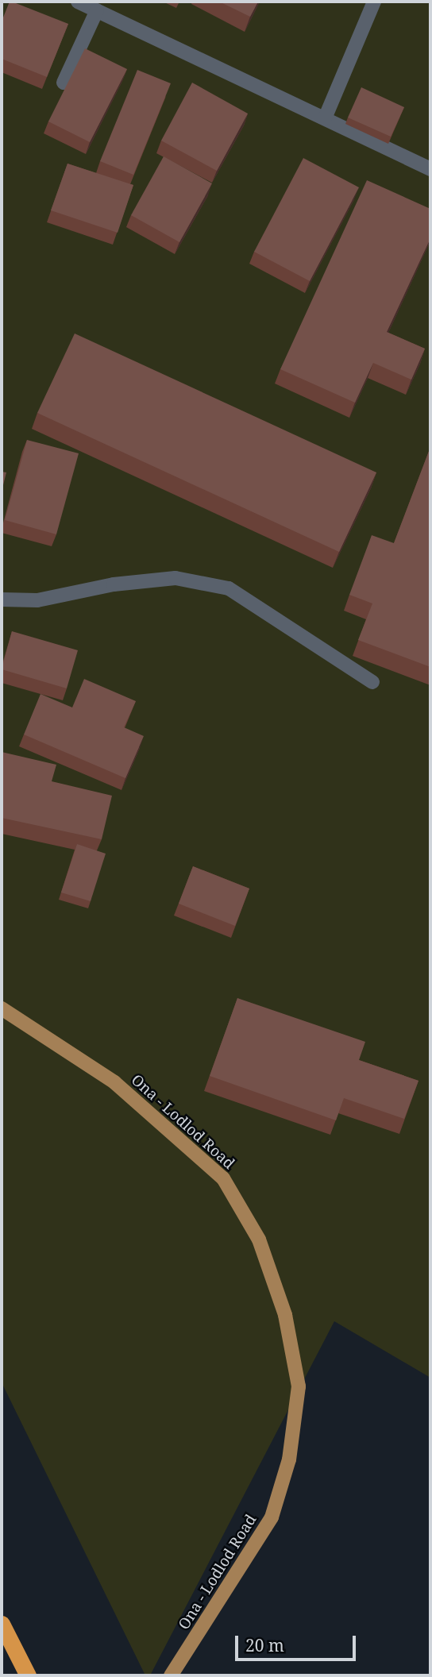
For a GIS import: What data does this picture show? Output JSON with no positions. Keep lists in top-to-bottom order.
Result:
{
  "streets": {
    "main road": ["Ona - Lodlod Road"]
  },
  "scale_bar": "20 m"
}
